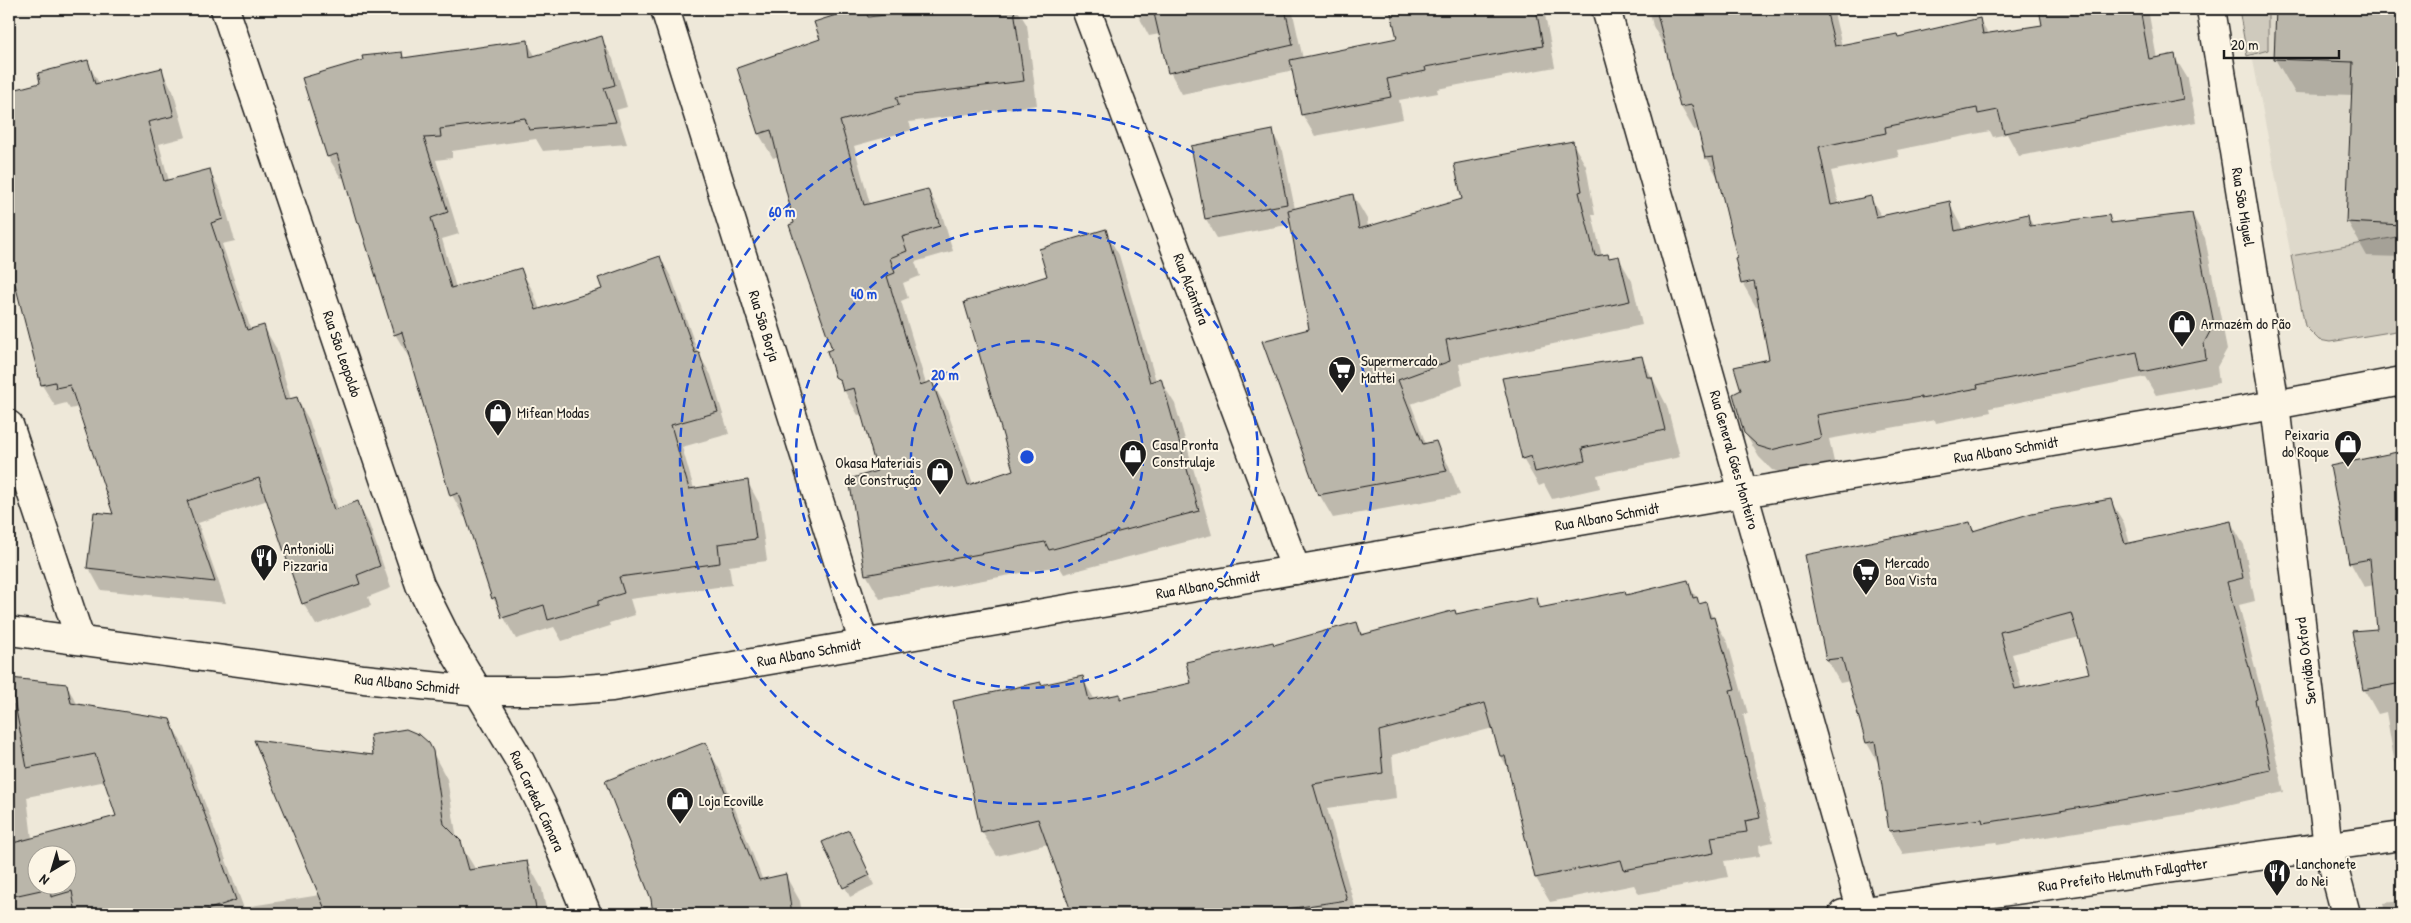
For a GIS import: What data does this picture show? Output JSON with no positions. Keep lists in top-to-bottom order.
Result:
{
  "streets": {
    "street": [
      "Rua São Miguel",
      "Rua Alcântara",
      "Rua São Borja",
      "Rua São Leopoldo",
      "Rua Albano Schmidt",
      "Rua General Góes Monteiro",
      "Servidão Oxford",
      "Rua Cardeal Câmara",
      "Rua Prefeito Helmuth Fallgatter"
    ]
  },
  "crossings": [
    ["Rua São Miguel", "Rua Albano Schmidt"],
    ["Rua São Miguel", "Servidão Oxford"],
    ["Rua Alcântara", "Rua Albano Schmidt"],
    ["Rua São Borja", "Rua Albano Schmidt"],
    ["Rua São Leopoldo", "Rua Albano Schmidt"],
    ["Rua São Leopoldo", "Rua Cardeal Câmara"],
    ["Rua Albano Schmidt", "Rua General Góes Monteiro"],
    ["Rua Albano Schmidt", "Servidão Oxford"],
    ["Rua Albano Schmidt", "Rua Cardeal Câmara"],
    ["Rua General Góes Monteiro", "Rua Prefeito Helmuth Fallgatter"],
    ["Servidão Oxford", "Rua Prefeito Helmuth Fallgatter"]
  ],
  "places": {
    "shop": [
      "Armazém do Pão",
      "Mifean Modas",
      "Peixaria do Roque",
      "Casa Pronta Construlaje",
      "Okasa Materiais de Construção",
      "Loja Ecoville"
    ],
    "supermarket": ["Supermercado Mattei", "Mercado Boa Vista"],
    "restaurant": ["Antoniolli Pizzaria", "Lanchonete do Nei"]
  },
  "scale_bar": "20 m",
  "north": "bottom left",
  "rings": ["60 m", "40 m", "20 m"]
}
